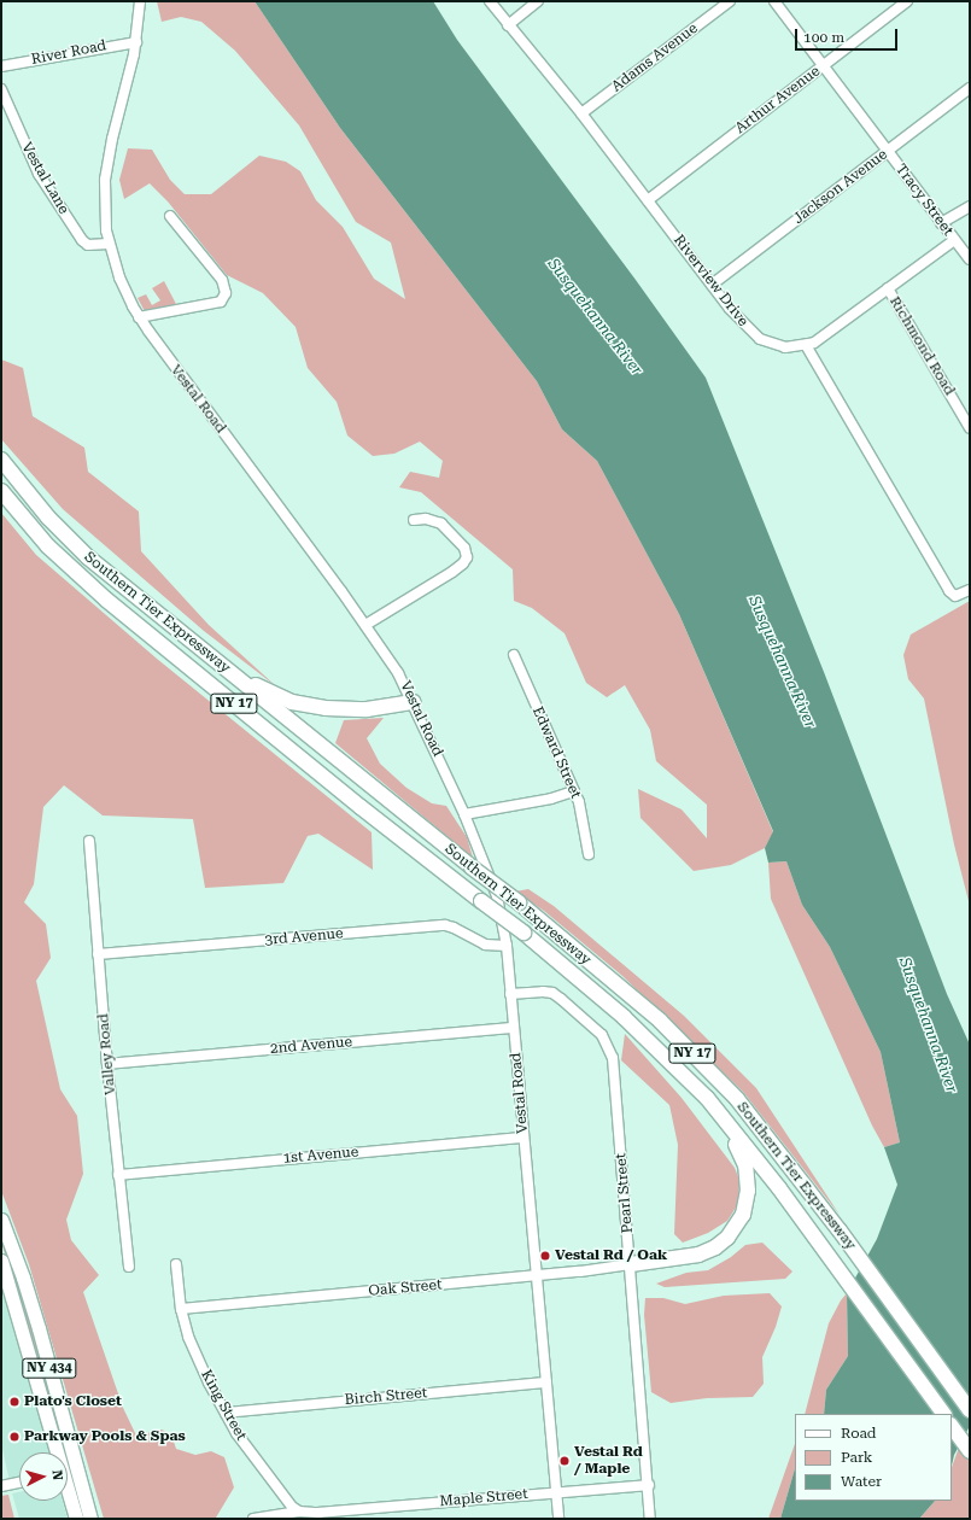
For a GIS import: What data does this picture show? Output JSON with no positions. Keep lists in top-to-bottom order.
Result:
{
  "streets": {
    "highway": ["Southern Tier Expressway", "NY 17"],
    "main road": ["NY 434"],
    "street": [
      "River Road",
      "Adams Avenue",
      "Arthur Avenue",
      "Vestal Lane",
      "Jackson Avenue",
      "Tracy Street",
      "Riverview Drive",
      "Richmond Road",
      "Vestal Road",
      "Edward Street",
      "3rd Avenue",
      "2nd Avenue",
      "Valley Road",
      "1st Avenue",
      "Pearl Street",
      "Oak Street",
      "Birch Street",
      "King Street",
      "Maple Street"
    ]
  },
  "crossings": [
    ["River Road", "Vestal Road"],
    ["Adams Avenue", "Riverview Drive"],
    ["Arthur Avenue", "Tracy Street"],
    ["Arthur Avenue", "Riverview Drive"],
    ["Vestal Lane", "Vestal Road"],
    ["Jackson Avenue", "Tracy Street"],
    ["Jackson Avenue", "Riverview Drive"],
    ["Vestal Road", "3rd Avenue"],
    ["Vestal Road", "2nd Avenue"],
    ["Vestal Road", "1st Avenue"],
    ["Vestal Road", "Pearl Street"],
    ["Vestal Road", "Oak Street"],
    ["Vestal Road", "Birch Street"],
    ["Vestal Road", "Maple Street"],
    ["3rd Avenue", "Valley Road"],
    ["2nd Avenue", "Valley Road"],
    ["Valley Road", "1st Avenue"],
    ["Pearl Street", "Oak Street"],
    ["Pearl Street", "Maple Street"],
    ["Oak Street", "King Street"],
    ["Birch Street", "King Street"]
  ],
  "water": ["Susquehanna River"],
  "places": [
    "Vestal Rd / Oak",
    "Plato's Closet",
    "Parkway Pools & Spas",
    "Vestal Rd / Maple"
  ],
  "legend": ["Road", "Park", "Water"],
  "scale_bar": "100 m",
  "north": "right"
}
